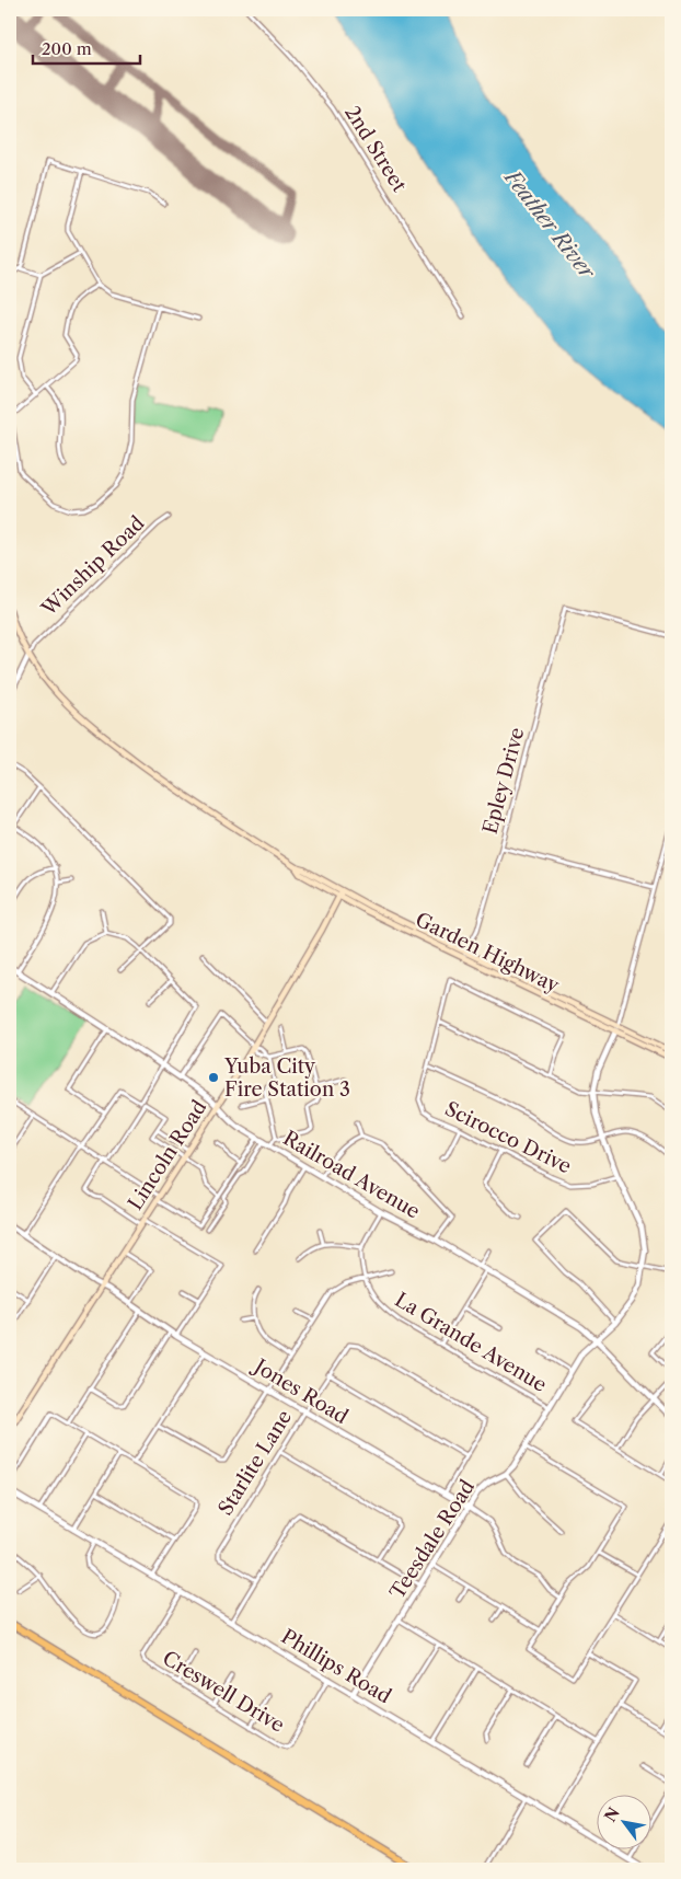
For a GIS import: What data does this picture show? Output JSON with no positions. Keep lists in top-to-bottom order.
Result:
{
  "streets": {
    "main road": ["Garden Highway", "Lincoln Road"],
    "street": [
      "2nd Street",
      "Winship Road",
      "Epley Drive",
      "Scirocco Drive",
      "Railroad Avenue",
      "La Grande Avenue",
      "Jones Road",
      "Starlite Lane",
      "Teesdale Road",
      "Phillips Road",
      "Creswell Drive"
    ]
  },
  "crossings": [
    ["Winship Road", "Garden Highway"],
    ["Epley Drive", "Garden Highway"],
    ["Garden Highway", "Lincoln Road"],
    ["Garden Highway", "Teesdale Road"],
    ["Scirocco Drive", "Teesdale Road"],
    ["Lincoln Road", "Railroad Avenue"],
    ["Lincoln Road", "Jones Road"],
    ["Railroad Avenue", "La Grande Avenue"],
    ["Railroad Avenue", "Teesdale Road"],
    ["La Grande Avenue", "Teesdale Road"],
    ["Jones Road", "Starlite Lane"],
    ["Jones Road", "Teesdale Road"],
    ["Teesdale Road", "Phillips Road"],
    ["Phillips Road", "Creswell Drive"]
  ],
  "water": ["Feather River"],
  "places": ["Yuba City Fire Station 3"],
  "scale_bar": "200 m",
  "north": "top left"
}
